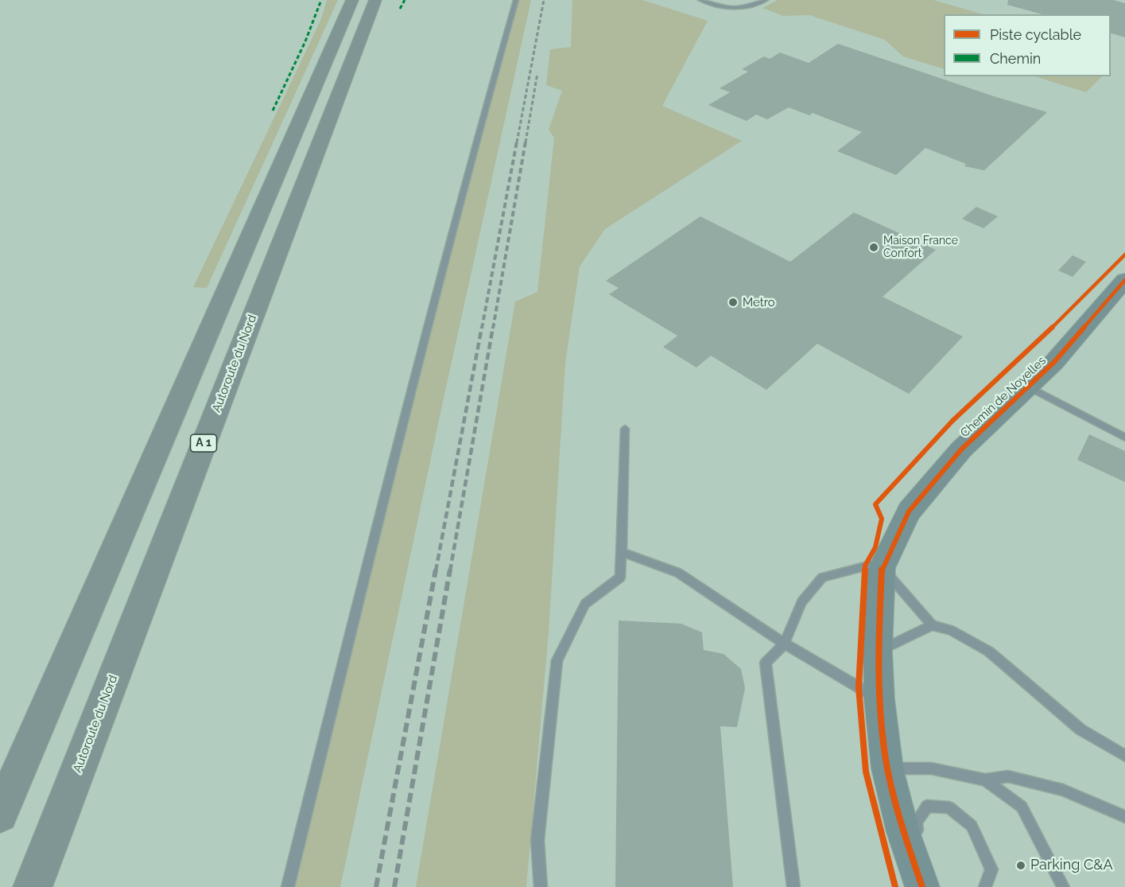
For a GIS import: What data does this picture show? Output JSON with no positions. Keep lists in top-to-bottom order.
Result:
{
  "streets": {
    "highway": ["Autoroute du Nord", "A 1"],
    "street": ["Chemin de Noyelles"]
  },
  "places": ["Maison France Confort", "Metro", "Parking C&A"],
  "legend": ["Piste cyclable", "Chemin"]
}
